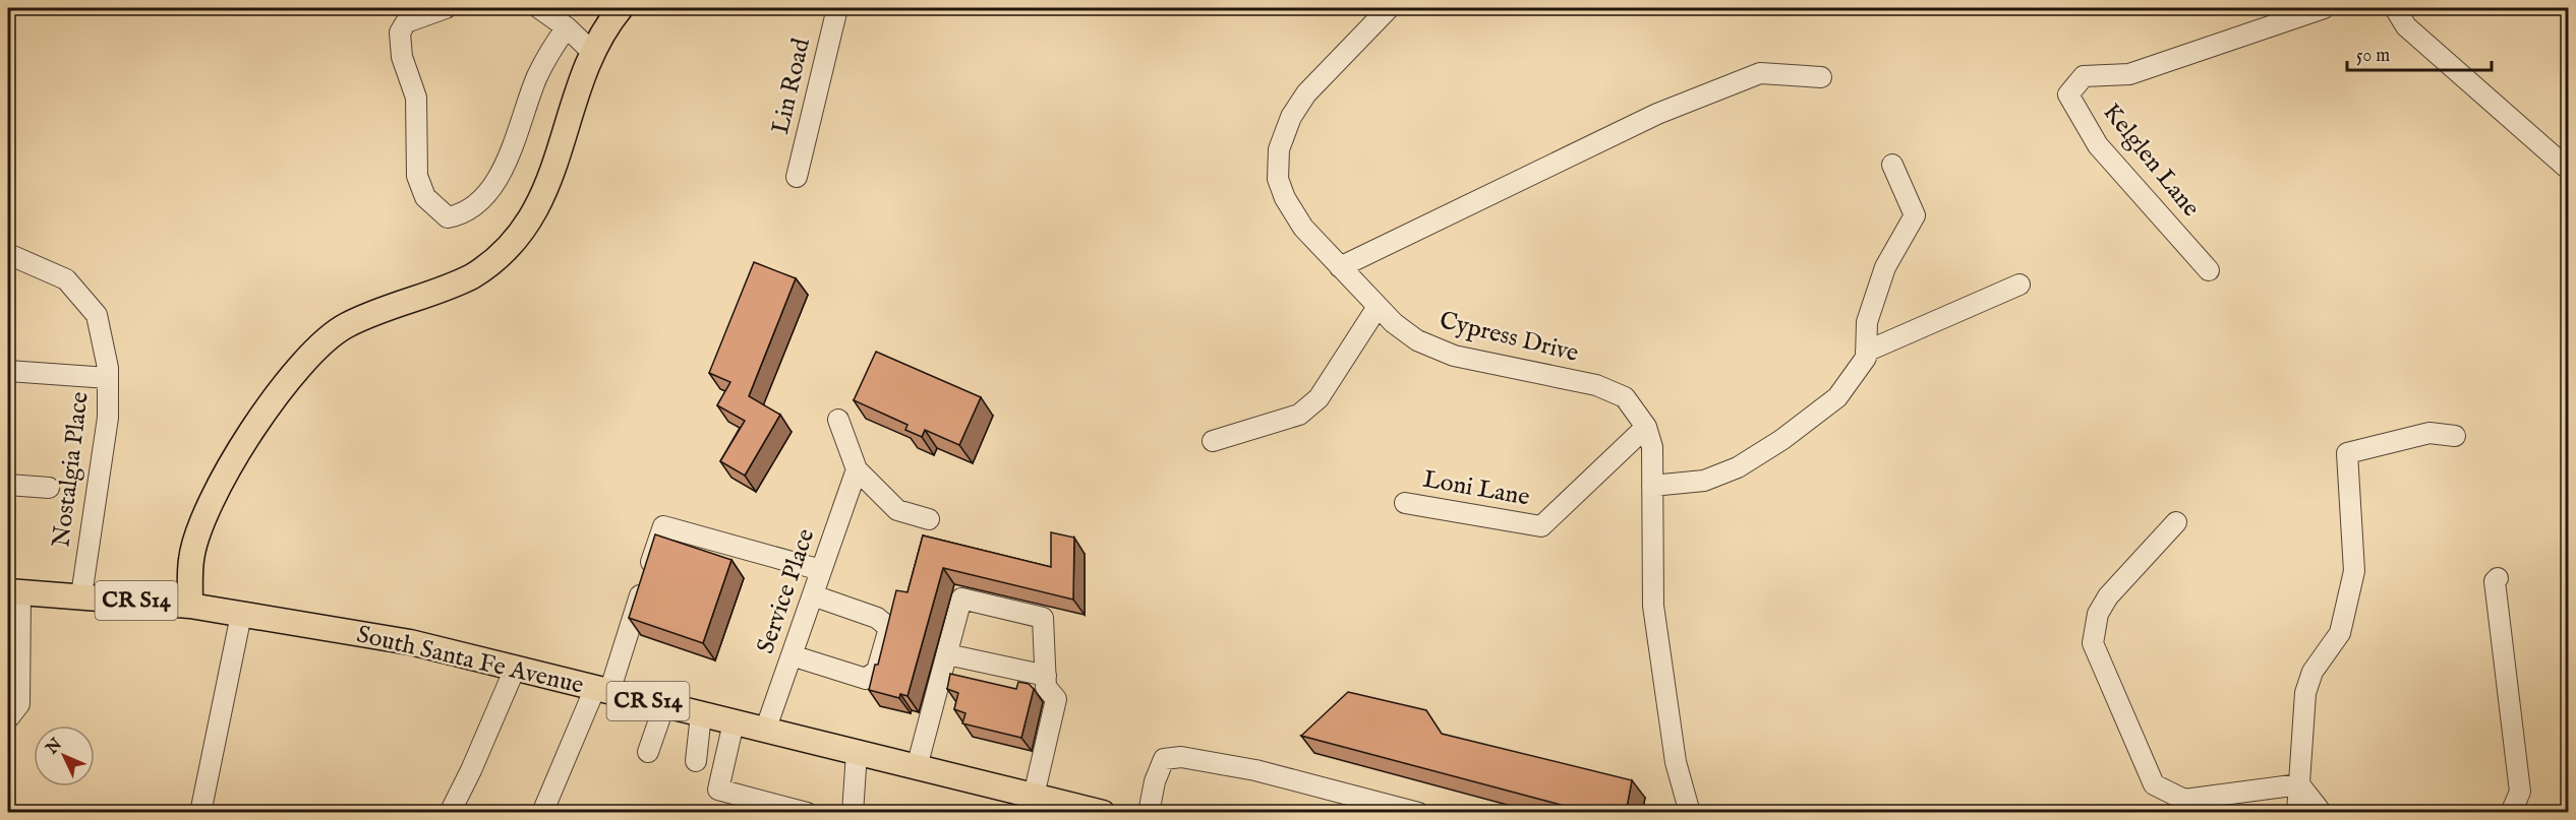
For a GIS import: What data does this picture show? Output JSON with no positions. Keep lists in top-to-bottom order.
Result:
{
  "streets": {
    "main road": ["CR S14", "South Santa Fe Avenue"],
    "street": [
      "Lin Road",
      "Kelglen Lane",
      "Cypress Drive",
      "Nostalgia Place",
      "Loni Lane",
      "Service Place"
    ]
  },
  "crossings": [
    ["Cypress Drive", "Loni Lane"],
    ["Nostalgia Place", "South Santa Fe Avenue"],
    ["Service Place", "South Santa Fe Avenue"]
  ],
  "scale_bar": "50 m",
  "north": "top left"
}
